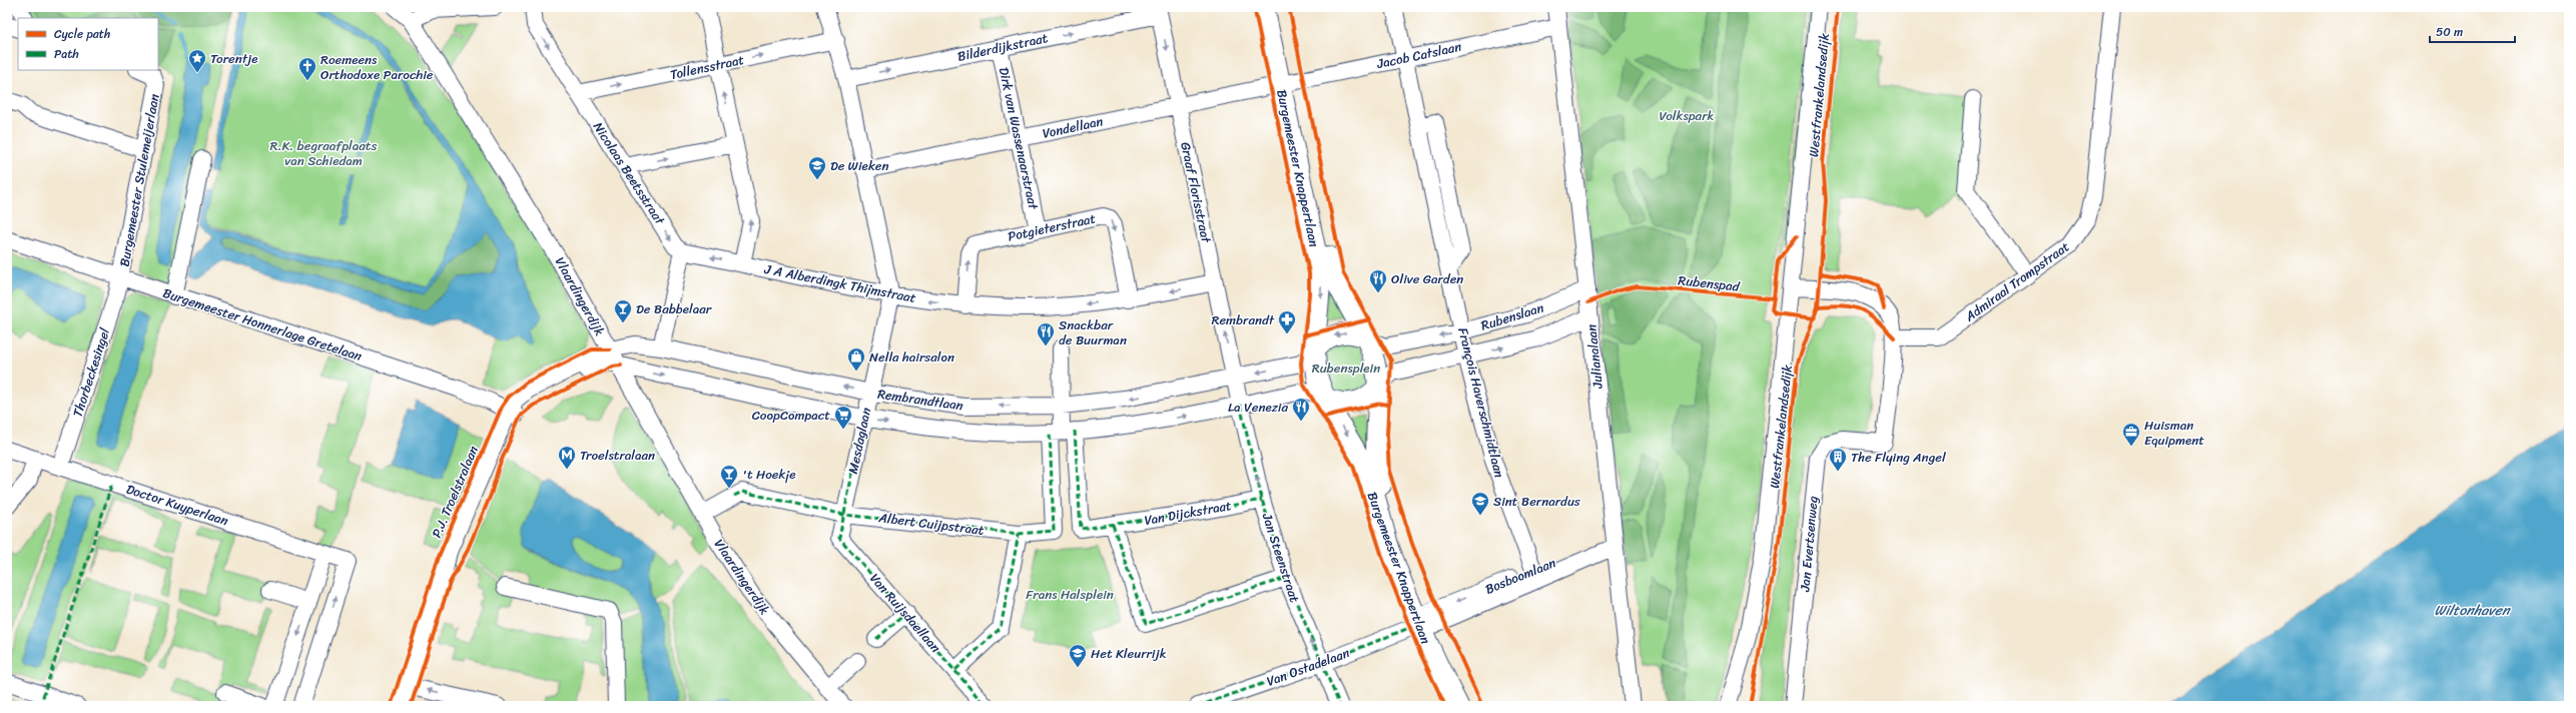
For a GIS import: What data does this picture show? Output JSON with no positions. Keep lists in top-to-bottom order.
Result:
{
  "streets": {
    "main road": ["Burgemeester Knappertlaan"],
    "street": [
      "Bilderdijkstraat",
      "Jacob Catslaan",
      "Tollensstraat",
      "Westfrankelandsedijk",
      "Vondellaan",
      "Dirk van Wassenaarstraat",
      "Nicolaas Beetsstraat",
      "Burgemeester Stulemeijerlaan",
      "Graaf Florisstraat",
      "Potgieterstraat",
      "Admiraal Trompstraat",
      "J A Alberdingk Thijmstraat",
      "Vlaardingerdijk",
      "Rubenslaan",
      "Burgemeester Honnerlage Gretelaan",
      "Julianalaan",
      "Thorbeckesingel",
      "Rembrandtlaan",
      "François Haverschmidtlaan",
      "Mesdaglaan",
      "P.J. Troelstralaan",
      "Doctor Kuyperlaan",
      "Van Dijckstraat",
      "Albert Cuijpstraat",
      "Jan Evertsenweg",
      "Jan Steenstraat",
      "Bosboomlaan",
      "Van Ruijsdaellaan",
      "Van Ostadelaan"
    ],
    "cycle path": ["Rubenspad"]
  },
  "crossings": [
    ["Bilderdijkstraat", "Dirk van Wassenaarstraat"],
    ["Bilderdijkstraat", "Graaf Florisstraat"],
    ["Jacob Catslaan", "Vondellaan"],
    ["Jacob Catslaan", "Burgemeester Knappertlaan"],
    ["Jacob Catslaan", "Julianalaan"],
    ["Jacob Catslaan", "François Haverschmidtlaan"],
    ["Tollensstraat", "Nicolaas Beetsstraat"],
    ["Vondellaan", "Dirk van Wassenaarstraat"],
    ["Vondellaan", "Burgemeester Knappertlaan"],
    ["Vondellaan", "Graaf Florisstraat"],
    ["Dirk van Wassenaarstraat", "Potgieterstraat"],
    ["Burgemeester Knappertlaan", "Rubenslaan"],
    ["Burgemeester Knappertlaan", "Rembrandtlaan"],
    ["Burgemeester Knappertlaan", "Bosboomlaan"],
    ["Burgemeester Knappertlaan", "Van Ostadelaan"],
    ["Nicolaas Beetsstraat", "J A Alberdingk Thijmstraat"],
    ["Burgemeester Stulemeijerlaan", "Burgemeester Honnerlage Gretelaan"],
    ["Burgemeester Stulemeijerlaan", "Thorbeckesingel"],
    ["Graaf Florisstraat", "J A Alberdingk Thijmstraat"],
    ["Graaf Florisstraat", "Rembrandtlaan"],
    ["Potgieterstraat", "J A Alberdingk Thijmstraat"],
    ["Admiraal Trompstraat", "Jan Evertsenweg"],
    ["J A Alberdingk Thijmstraat", "Mesdaglaan"],
    ["Vlaardingerdijk", "Rembrandtlaan"],
    ["Vlaardingerdijk", "P.J. Troelstralaan"],
    ["Vlaardingerdijk", "Albert Cuijpstraat"],
    ["Rubenslaan", "Julianalaan"],
    ["Rubenslaan", "Rembrandtlaan"],
    ["Rubenslaan", "François Haverschmidtlaan"],
    ["Burgemeester Honnerlage Gretelaan", "Thorbeckesingel"],
    ["Burgemeester Honnerlage Gretelaan", "P.J. Troelstralaan"],
    ["Julianalaan", "Bosboomlaan"],
    ["Thorbeckesingel", "Doctor Kuyperlaan"],
    ["Rembrandtlaan", "Mesdaglaan"],
    ["Rembrandtlaan", "P.J. Troelstralaan"],
    ["Rembrandtlaan", "Van Dijckstraat"],
    ["Rembrandtlaan", "Albert Cuijpstraat"],
    ["Rembrandtlaan", "Jan Steenstraat"],
    ["François Haverschmidtlaan", "Bosboomlaan"],
    ["Mesdaglaan", "Albert Cuijpstraat"],
    ["Mesdaglaan", "Van Ruijsdaellaan"],
    ["Van Dijckstraat", "Albert Cuijpstraat"],
    ["Van Dijckstraat", "Jan Steenstraat"],
    ["Albert Cuijpstraat", "Van Ruijsdaellaan"],
    ["Jan Steenstraat", "Van Ostadelaan"],
    ["Bosboomlaan", "Van Ostadelaan"]
  ],
  "one_way": [
    "Bilderdijkstraat",
    "Nicolaas Beetsstraat",
    "J A Alberdingk Thijmstraat",
    "Jan Steenstraat"
  ],
  "water": ["Wiltonhaven"],
  "parks": [
    "Volkspark",
    "R.K. begraafplaats van Schiedam",
    "Rubensplein",
    "Frans Halsplein"
  ],
  "places": {
    "place": ["Torentje"],
    "church": ["Roemeens Orthodoxe Parochie"],
    "school or university": ["De Wieken", "Sint Bernardus", "Het Kleurrijk"],
    "restaurant": ["Olive Garden", "Snackbar de Buurman", "La Venezia"],
    "bar": ["De Babbelaar", "'t Hoekje"],
    "pharmacy": ["Rembrandt"],
    "shop": ["Nella hairsalon"],
    "supermarket": ["CoopCompact"],
    "office": ["Huisman Equipment"],
    "metro station": ["Troelstralaan"],
    "building": ["The Flying Angel"]
  },
  "legend": ["Cycle path", "Path"],
  "scale_bar": "50 m"
}
